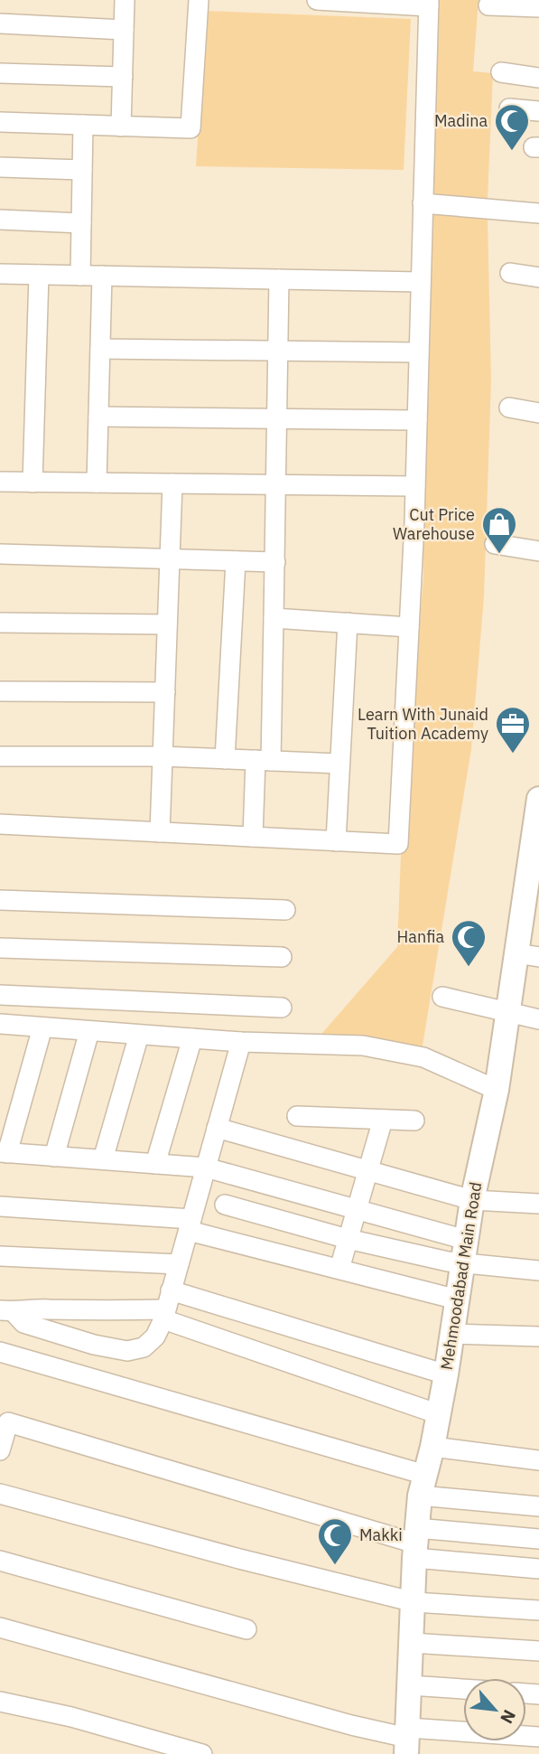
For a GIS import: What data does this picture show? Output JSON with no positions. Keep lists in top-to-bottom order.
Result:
{
  "streets": {
    "main road": ["Mehmoodabad Main Road"]
  },
  "places": {
    "mosque": ["Madina", "Hanfia", "Makki"],
    "shop": ["Cut Price Warehouse"],
    "office": ["Learn With Junaid Tuition Academy"]
  },
  "north": "bottom right"
}
